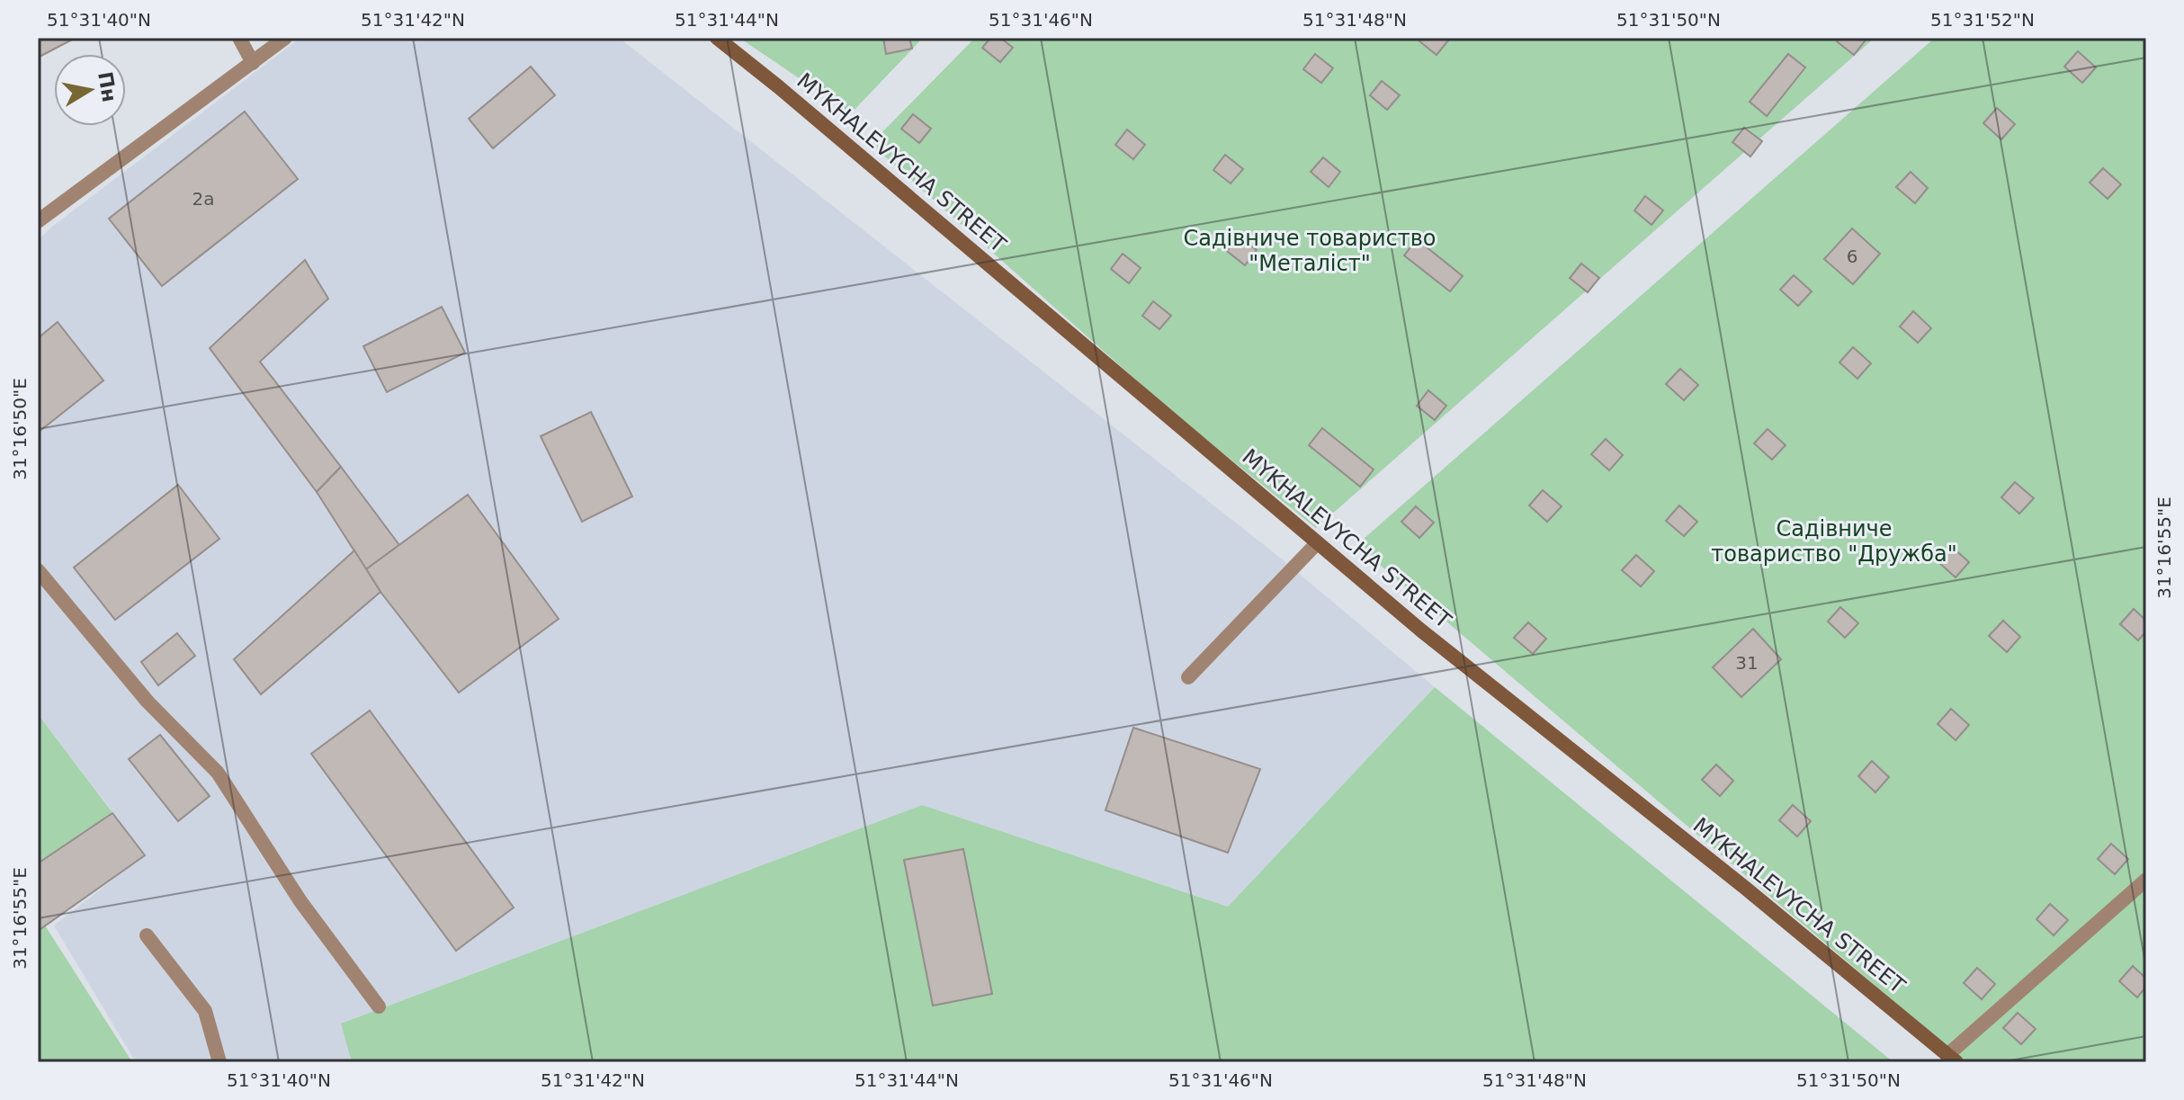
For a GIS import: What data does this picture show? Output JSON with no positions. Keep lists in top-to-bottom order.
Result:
{
  "streets": {
    "street": ["MYKHALEVYCHA STREET"]
  },
  "parks": ["Садівниче товариство \"Металіст\"", "Садівниче товариство \"Дружба\""],
  "house_numbers": ["2а", "6", "31"],
  "north": "right",
  "coordinates": [
    "51°31'40\"N",
    "51°31'42\"N",
    "51°31'44\"N",
    "51°31'46\"N",
    "51°31'48\"N",
    "51°31'50\"N",
    "51°31'52\"N",
    "31°16'50\"E",
    "31°16'55\"E"
  ]
}
